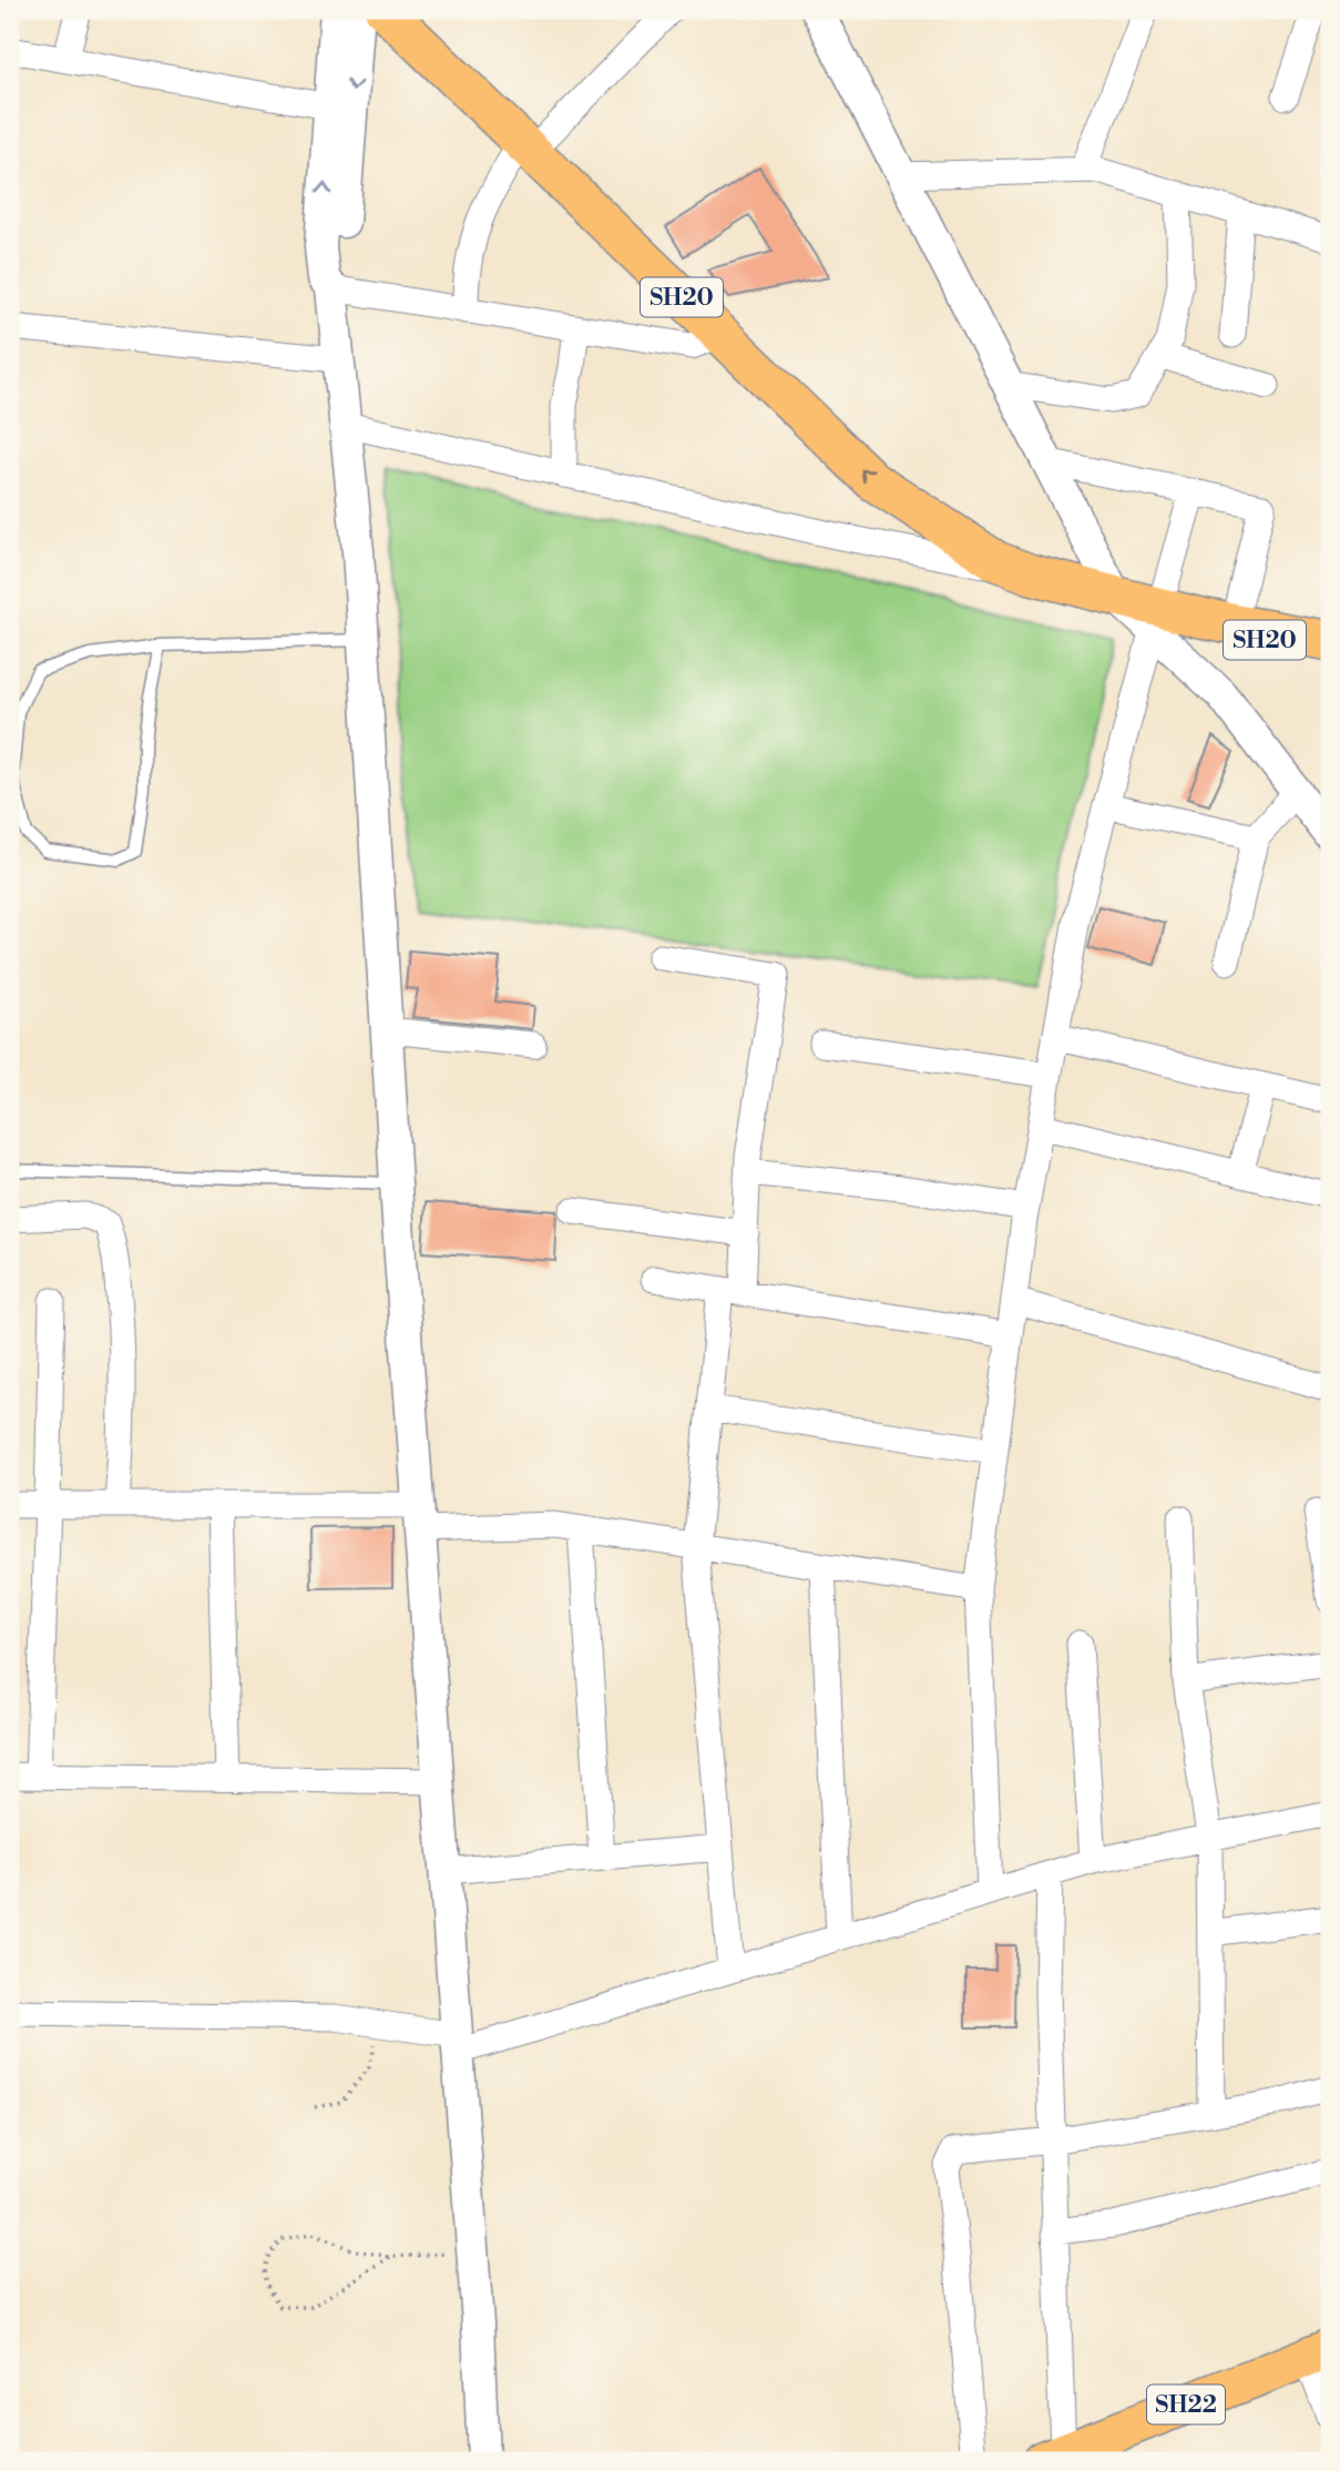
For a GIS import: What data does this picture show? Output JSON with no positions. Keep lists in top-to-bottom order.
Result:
{
  "streets": {
    "main road": ["SH20", "SH22"]
  }
}
